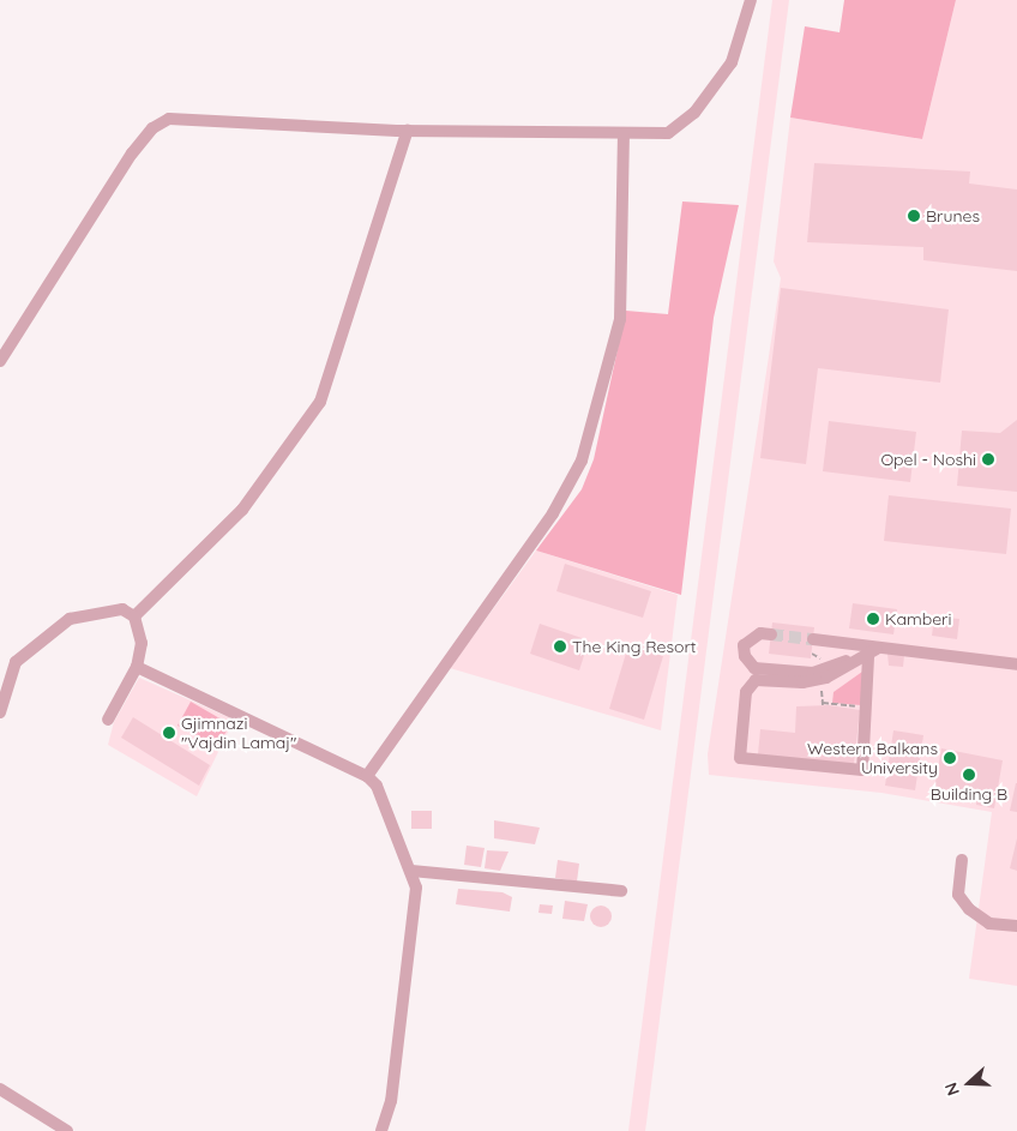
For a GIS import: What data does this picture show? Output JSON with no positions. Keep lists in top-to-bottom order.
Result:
{
  "places": [
    "Brunes",
    "Opel - Noshi",
    "Kamberi",
    "The King Resort",
    "Gjimnazi \"Vajdin Lamaj\"",
    "Western Balkans University",
    "Building B"
  ],
  "north": "left"
}
